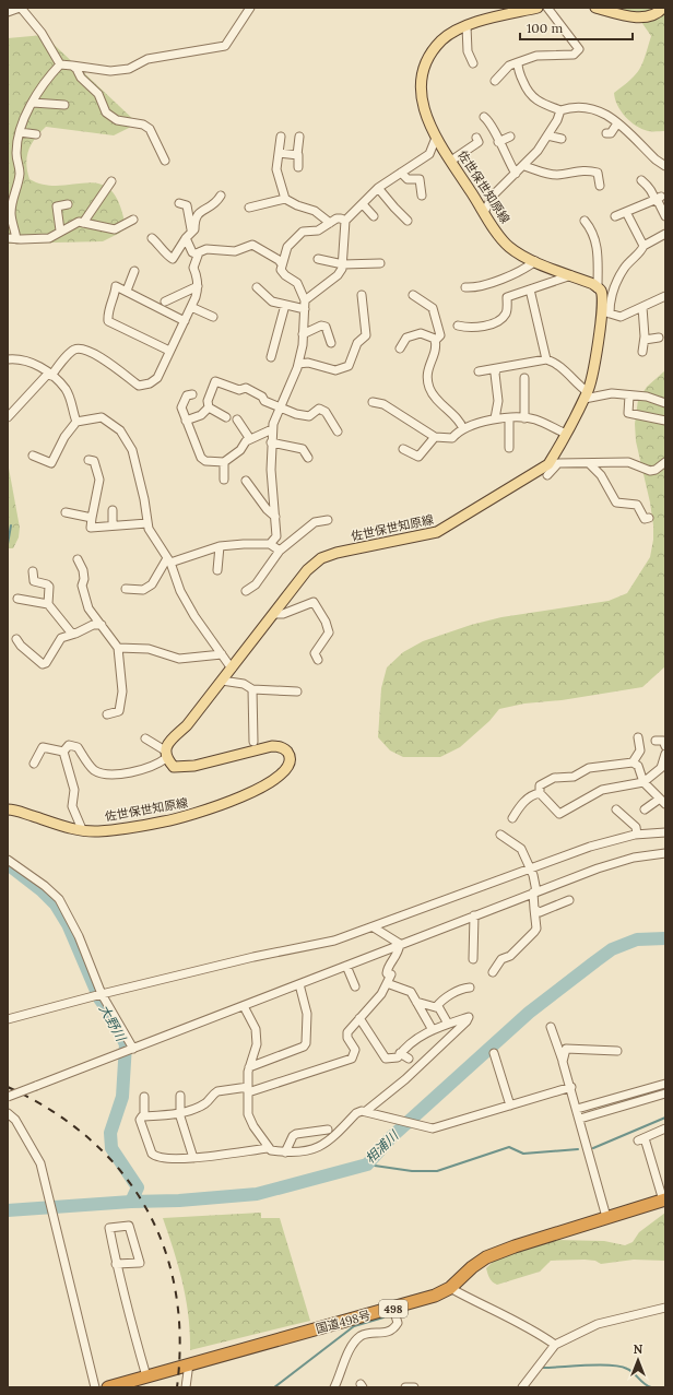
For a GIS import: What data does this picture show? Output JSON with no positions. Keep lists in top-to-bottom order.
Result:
{
  "streets": {
    "highway": ["498", "国道498号"],
    "main road": ["佐世保世知原線"]
  },
  "water": ["大野川", "相浦川"],
  "scale_bar": "100 m",
  "north": "top"
}
